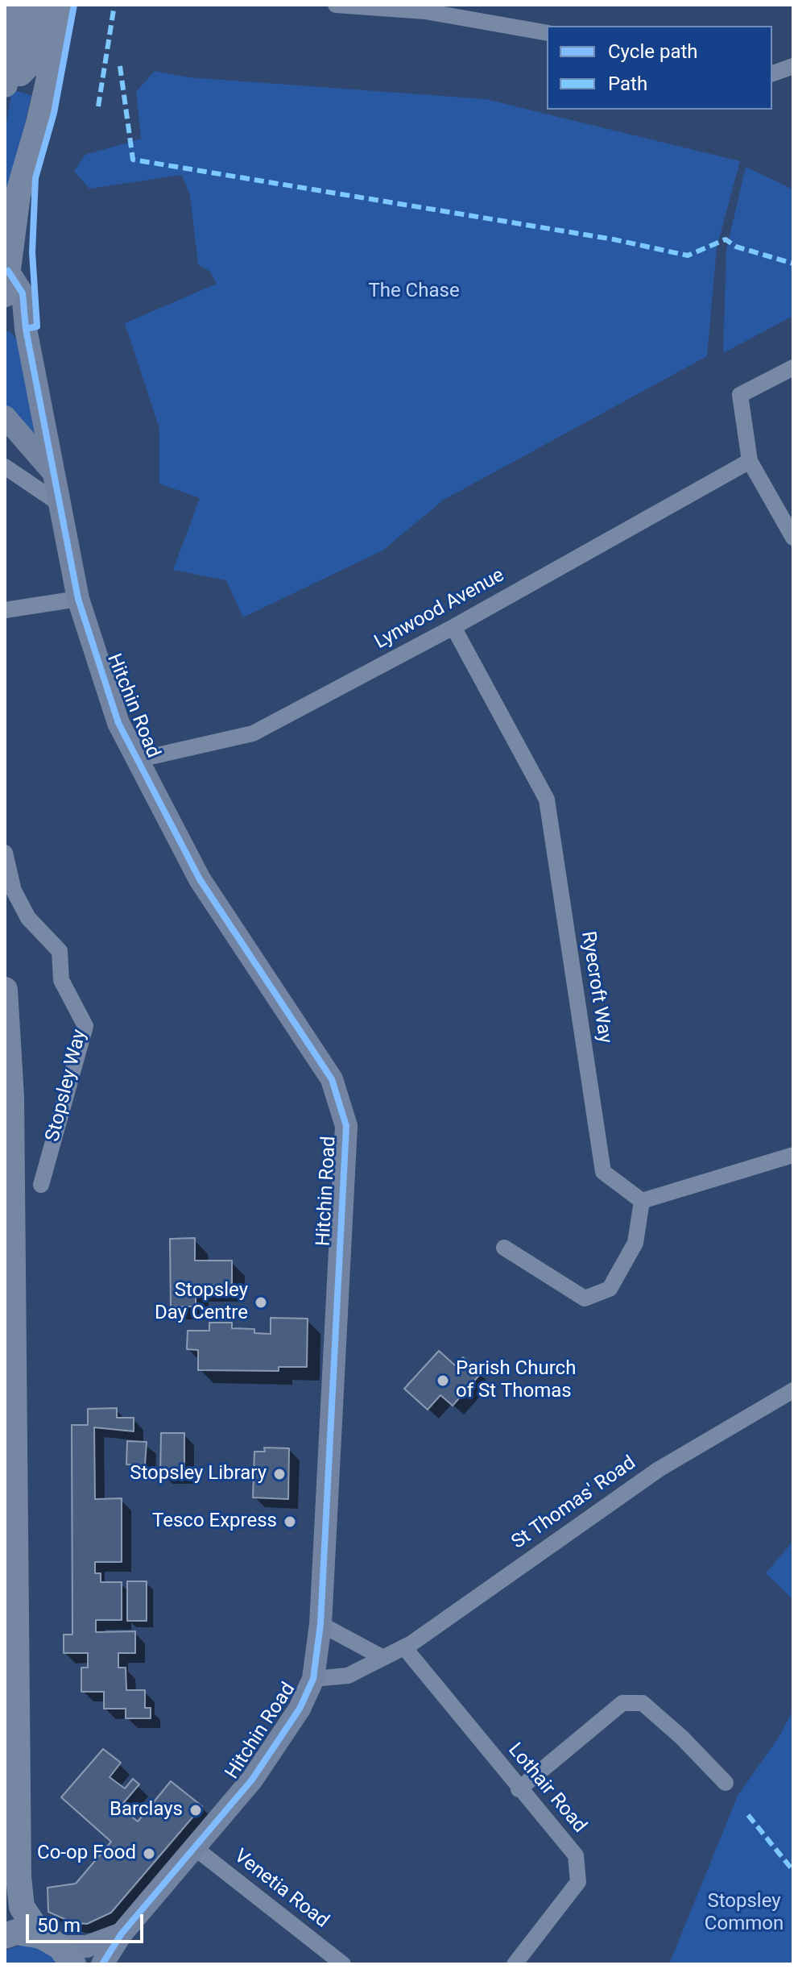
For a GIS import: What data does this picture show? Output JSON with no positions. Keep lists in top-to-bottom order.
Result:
{
  "streets": {
    "street": [
      "Lynwood Avenue",
      "Hitchin Road",
      "Ryecroft Way",
      "Stopsley Way",
      "St Thomas' Road",
      "Lothair Road",
      "Venetia Road"
    ]
  },
  "crossings": [
    ["Lynwood Avenue", "Hitchin Road"],
    ["Lynwood Avenue", "Ryecroft Way"],
    ["Hitchin Road", "St Thomas' Road"],
    ["Hitchin Road", "Venetia Road"],
    ["St Thomas' Road", "Lothair Road"]
  ],
  "parks": ["The Chase", "Stopsley Common"],
  "places": [
    "Stopsley Day Centre",
    "Parish Church of St Thomas",
    "Stopsley Library",
    "Tesco Express",
    "Barclays",
    "Co-op Food"
  ],
  "legend": ["Cycle path", "Path"],
  "scale_bar": "50 m"
}
